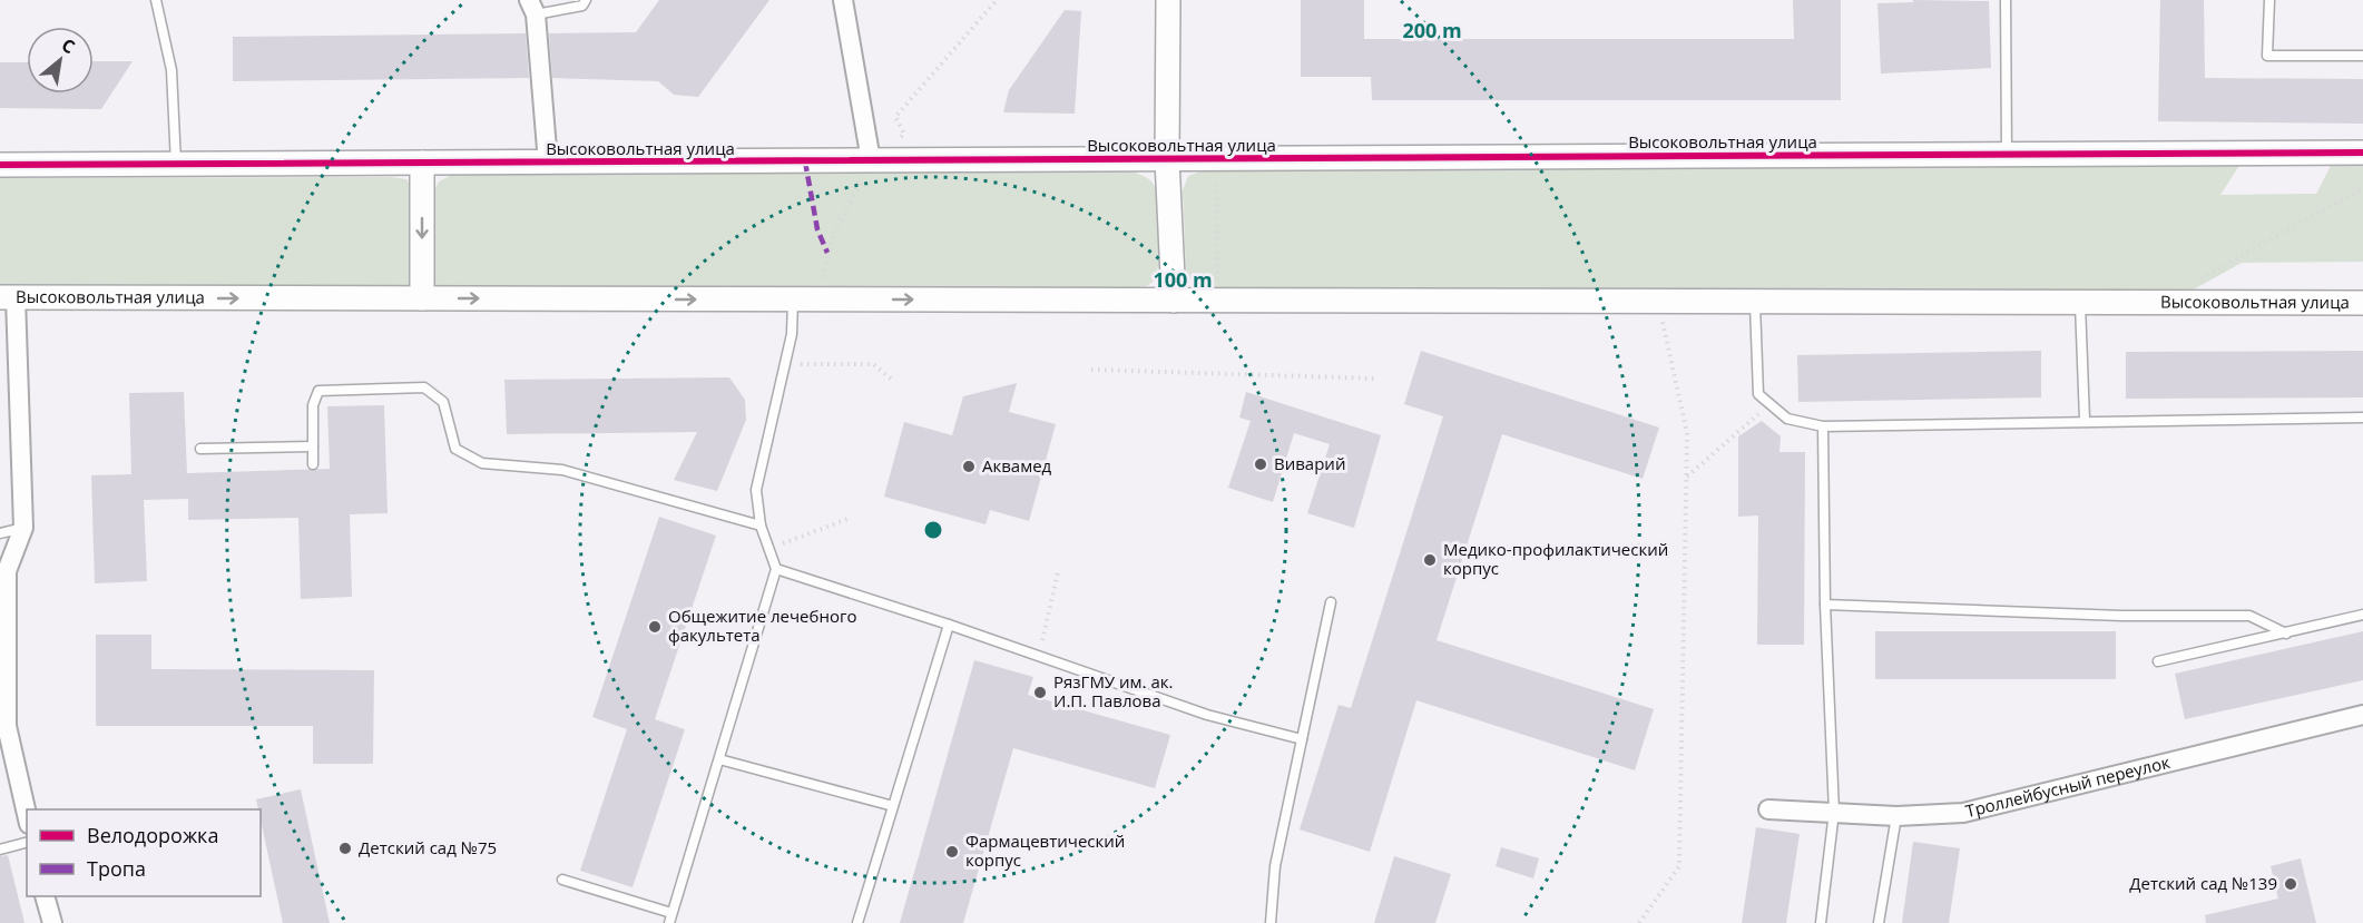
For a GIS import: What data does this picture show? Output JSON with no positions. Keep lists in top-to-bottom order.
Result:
{
  "streets": {
    "street": ["Высоковольтная улица", "Троллейбусный переулок"]
  },
  "places": [
    "Виварий",
    "Аквамед",
    "Медико-профилактический корпус",
    "Общежитие лечебного факультета",
    "РязГМУ им. ак. И.П. Павлова",
    "Детский сад №75",
    "Фармацевтический корпус",
    "Детский сад №139"
  ],
  "legend": ["Велодорожка", "Тропа"],
  "north": "top right",
  "rings": ["200 m", "100 m"]
}
